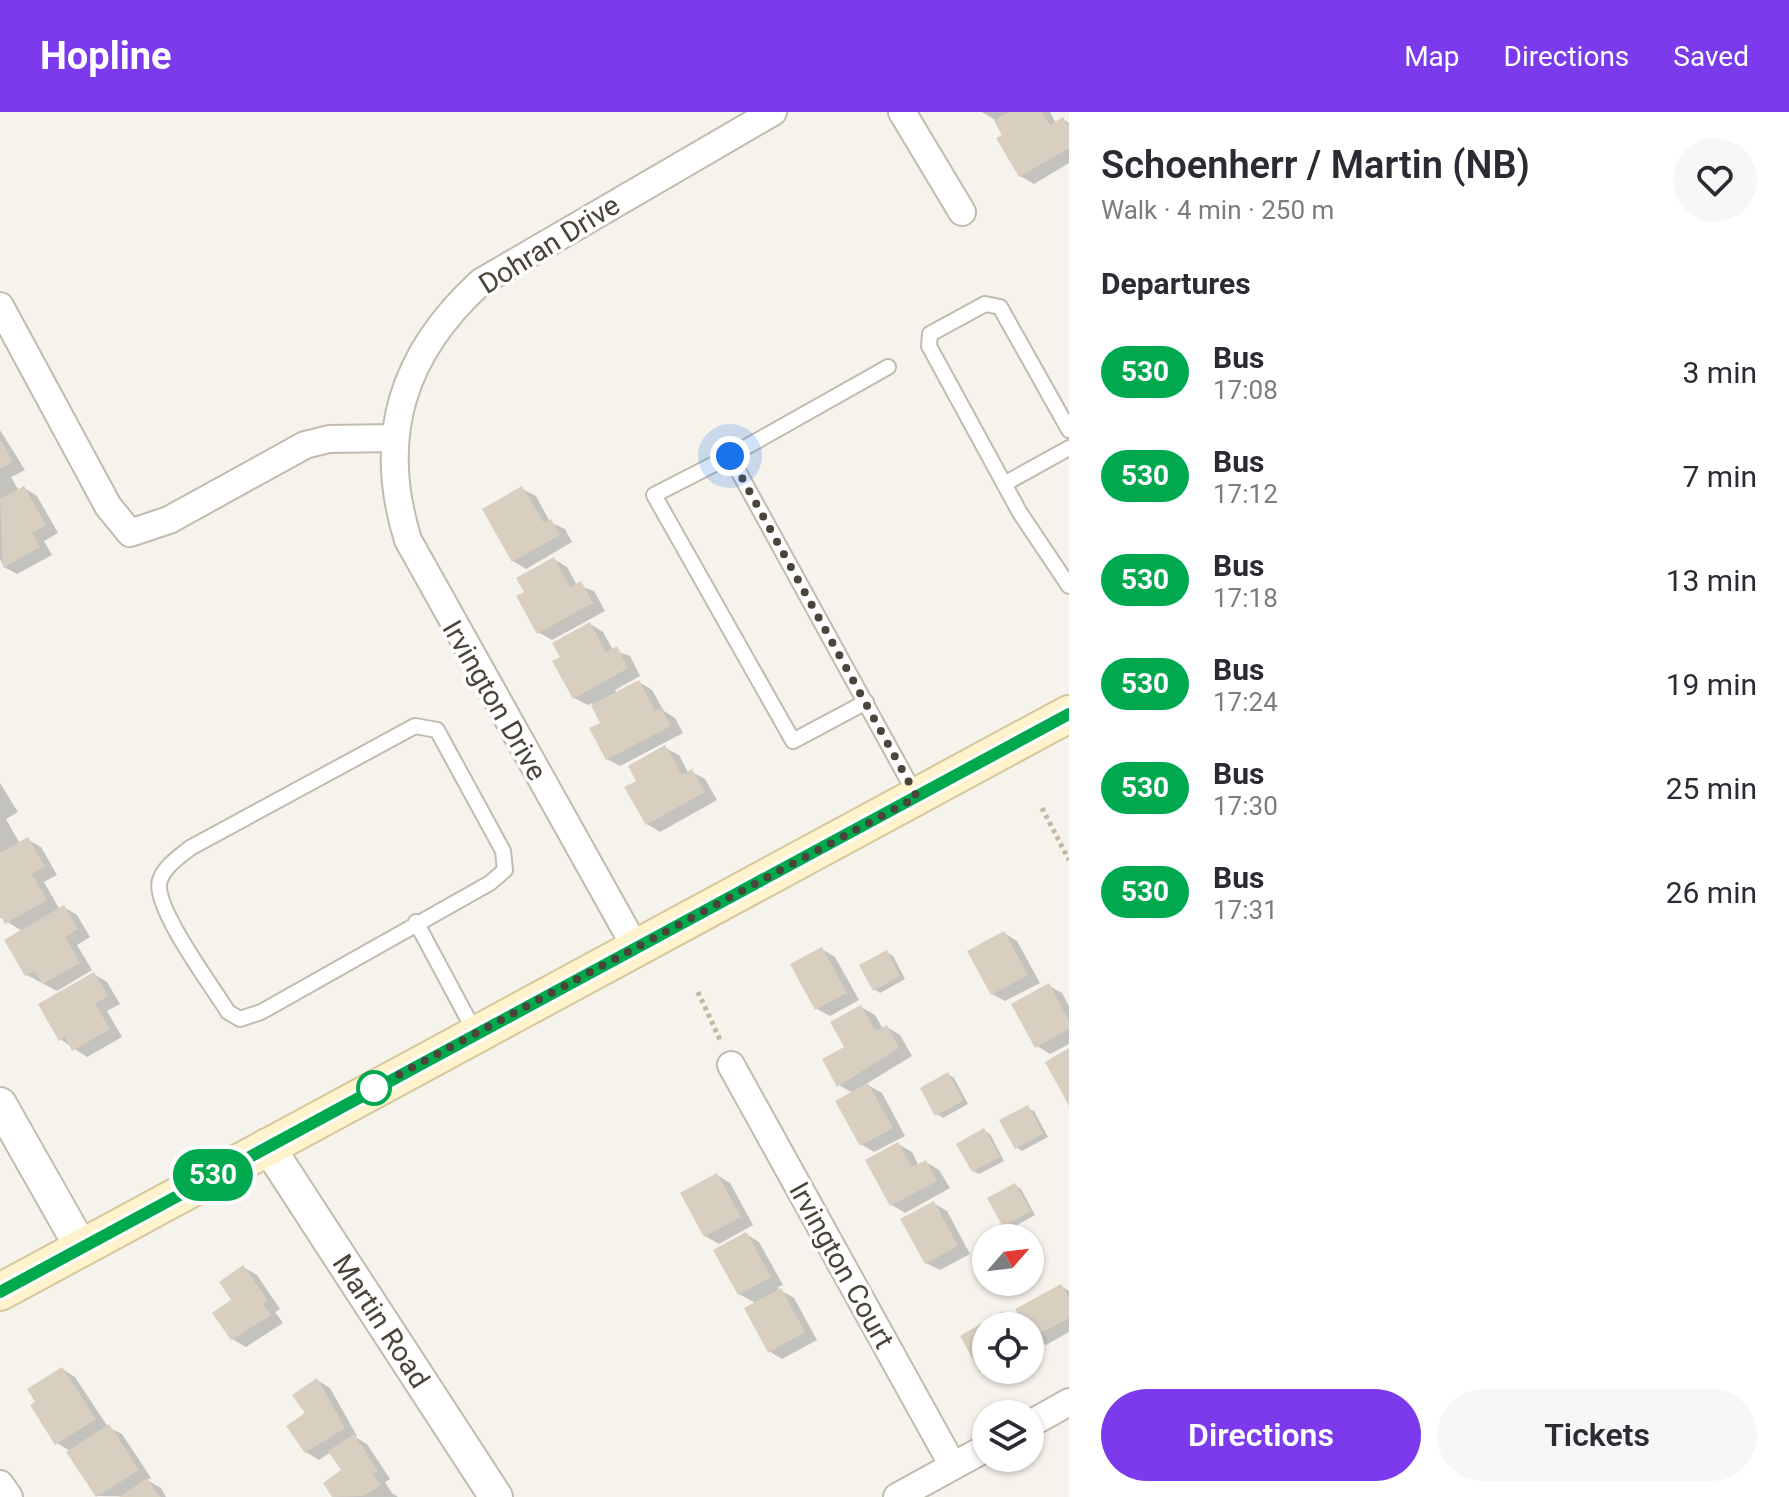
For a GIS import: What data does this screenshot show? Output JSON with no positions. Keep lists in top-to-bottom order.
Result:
{
  "streets": {
    "street": [
      "Dohran Drive",
      "Irvington Drive",
      "Irvington Court",
      "Martin Road"
    ]
  },
  "crossings": [
    ["Dohran Drive", "Irvington Drive"]
  ],
  "lines": ["bus line 530"],
  "north": "top right",
  "page": {
    "header": "Hopline",
    "nav": ["Map", "Directions", "Saved"],
    "on_map": "530",
    "heading": [
      ["Schoenherr / Martin (NB)", "Walk · 4 min · 250 m"],
      "Departures"
    ],
    "list": [
      {
        "mark": "530",
        "name": "Bus",
        "note": "17:08",
        "value": "3 min"
      },
      {
        "mark": "530",
        "name": "Bus",
        "note": "17:12",
        "value": "7 min"
      },
      {
        "mark": "530",
        "name": "Bus",
        "note": "17:18",
        "value": "13 min"
      },
      {
        "mark": "530",
        "name": "Bus",
        "note": "17:24",
        "value": "19 min"
      },
      {
        "mark": "530",
        "name": "Bus",
        "note": "17:30",
        "value": "25 min"
      },
      {
        "mark": "530",
        "name": "Bus",
        "note": "17:31",
        "value": "26 min"
      }
    ],
    "buttons": ["Directions", "Tickets"]
  }
}
